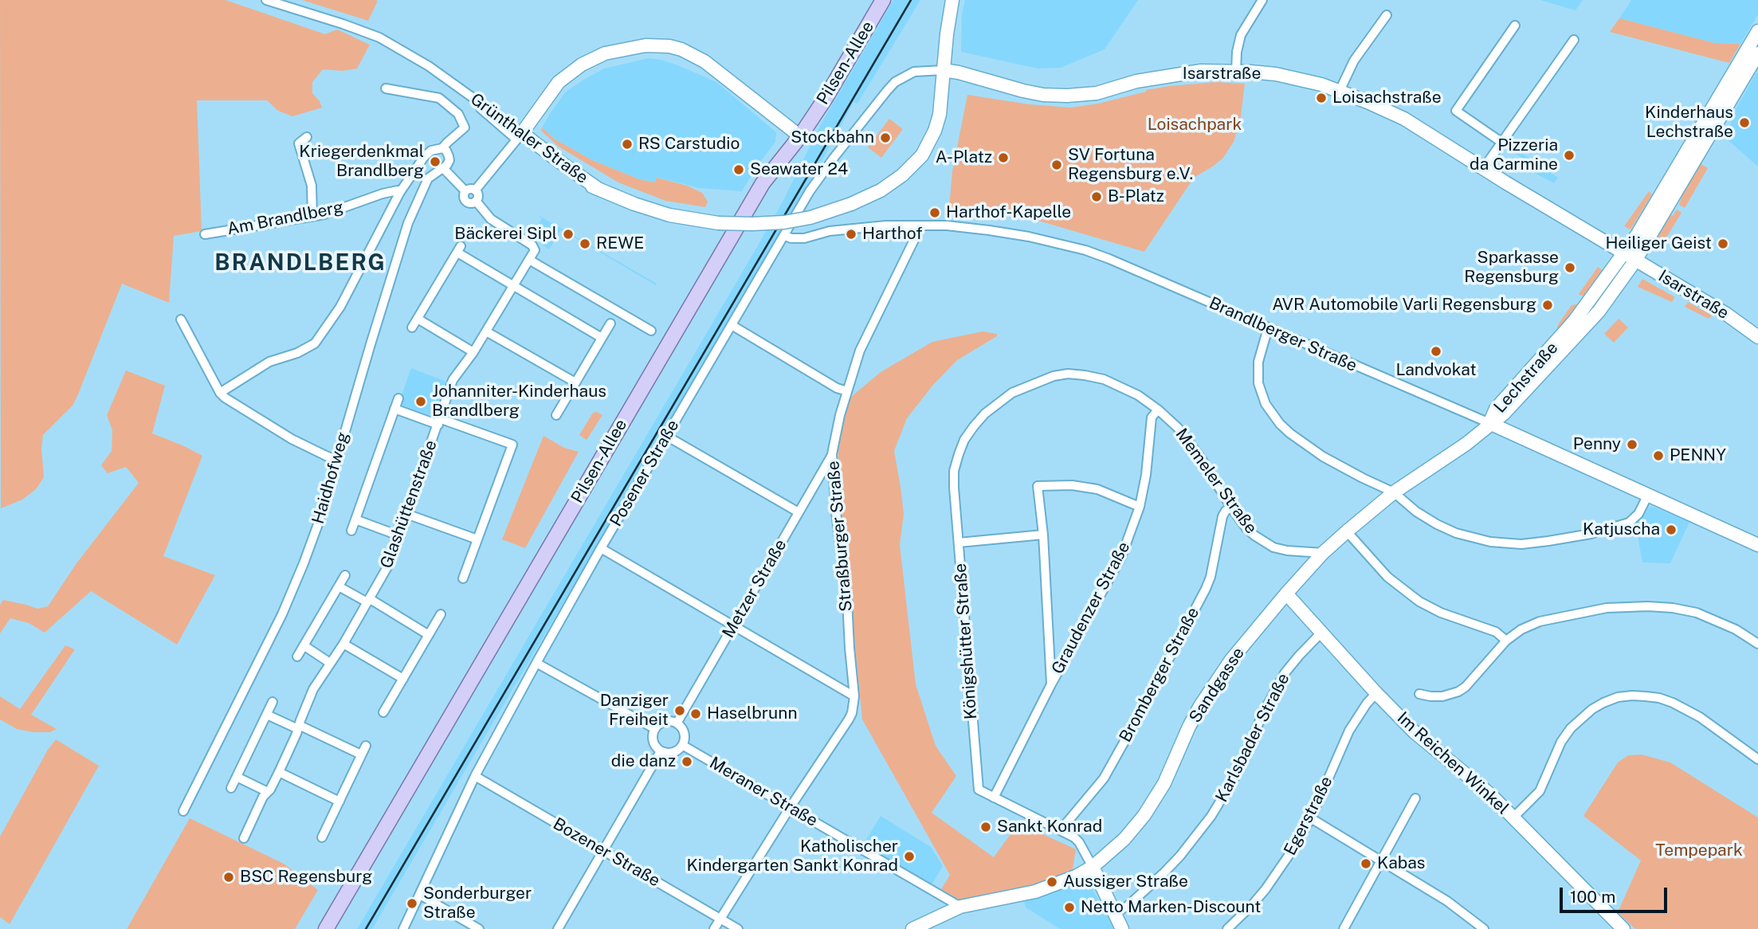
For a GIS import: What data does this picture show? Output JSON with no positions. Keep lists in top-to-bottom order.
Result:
{
  "streets": {
    "main road": ["Pilsen-Allee"],
    "street": [
      "Isarstraße",
      "Grünthaler Straße",
      "Am Brandlberg",
      "Brandlberger Straße",
      "Lechstraße",
      "Posener Straße",
      "Haidhofweg",
      "Memeler Straße",
      "Glashüttenstraße",
      "Straßburger Straße",
      "Metzer Straße",
      "Graudenzer Straße",
      "Königshütter Straße",
      "Bromberger Straße",
      "Sandgasse",
      "Karlsbader Straße",
      "Im Reichen Winkel",
      "Meraner Straße",
      "Egerstraße",
      "Bozener Straße"
    ]
  },
  "crossings": [
    ["Isarstraße", "Grünthaler Straße"],
    ["Isarstraße", "Lechstraße"],
    ["Isarstraße", "Posener Straße"],
    ["Grünthaler Straße", "Posener Straße"],
    ["Brandlberger Straße", "Lechstraße"],
    ["Brandlberger Straße", "Posener Straße"],
    ["Brandlberger Straße", "Straßburger Straße"],
    ["Brandlberger Straße", "Sandgasse"],
    ["Lechstraße", "Sandgasse"],
    ["Posener Straße", "Bozener Straße"],
    ["Memeler Straße", "Graudenzer Straße"],
    ["Memeler Straße", "Königshütter Straße"],
    ["Memeler Straße", "Bromberger Straße"],
    ["Memeler Straße", "Sandgasse"],
    ["Straßburger Straße", "Metzer Straße"],
    ["Metzer Straße", "Meraner Straße"],
    ["Graudenzer Straße", "Königshütter Straße"],
    ["Sandgasse", "Im Reichen Winkel"],
    ["Sandgasse", "Meraner Straße"],
    ["Karlsbader Straße", "Im Reichen Winkel"],
    ["Im Reichen Winkel", "Egerstraße"]
  ],
  "districts": ["BRANDLBERG"],
  "parks": ["Loisachpark", "Tempepark"],
  "places": [
    "Loisachstraße",
    "Kinderhaus Lechstraße",
    "Stockbahn",
    "RS Carstudio",
    "Pizzeria da Carmine",
    "A-Platz",
    "Kriegerdenkmal Brandlberg",
    "SV Fortuna Regensburg e.V.",
    "Seawater 24",
    "B-Platz",
    "Harthof-Kapelle",
    "Bäckerei Sipl",
    "Harthof",
    "REWE",
    "Heiliger Geist",
    "Sparkasse Regensburg",
    "AVR Automobile Varli Regensburg",
    "Landvokat",
    "Johanniter-Kinderhaus Brandlberg",
    "Penny",
    "PENNY",
    "Katjuscha",
    "Danziger Freiheit",
    "Haselbrunn",
    "die danz",
    "Sankt Konrad",
    "Katholischer Kindergarten Sankt Konrad",
    "Kabas",
    "BSC Regensburg",
    "Aussiger Straße",
    "Sonderburger Straße",
    "Netto Marken-Discount"
  ],
  "scale_bar": "100 m"
}
